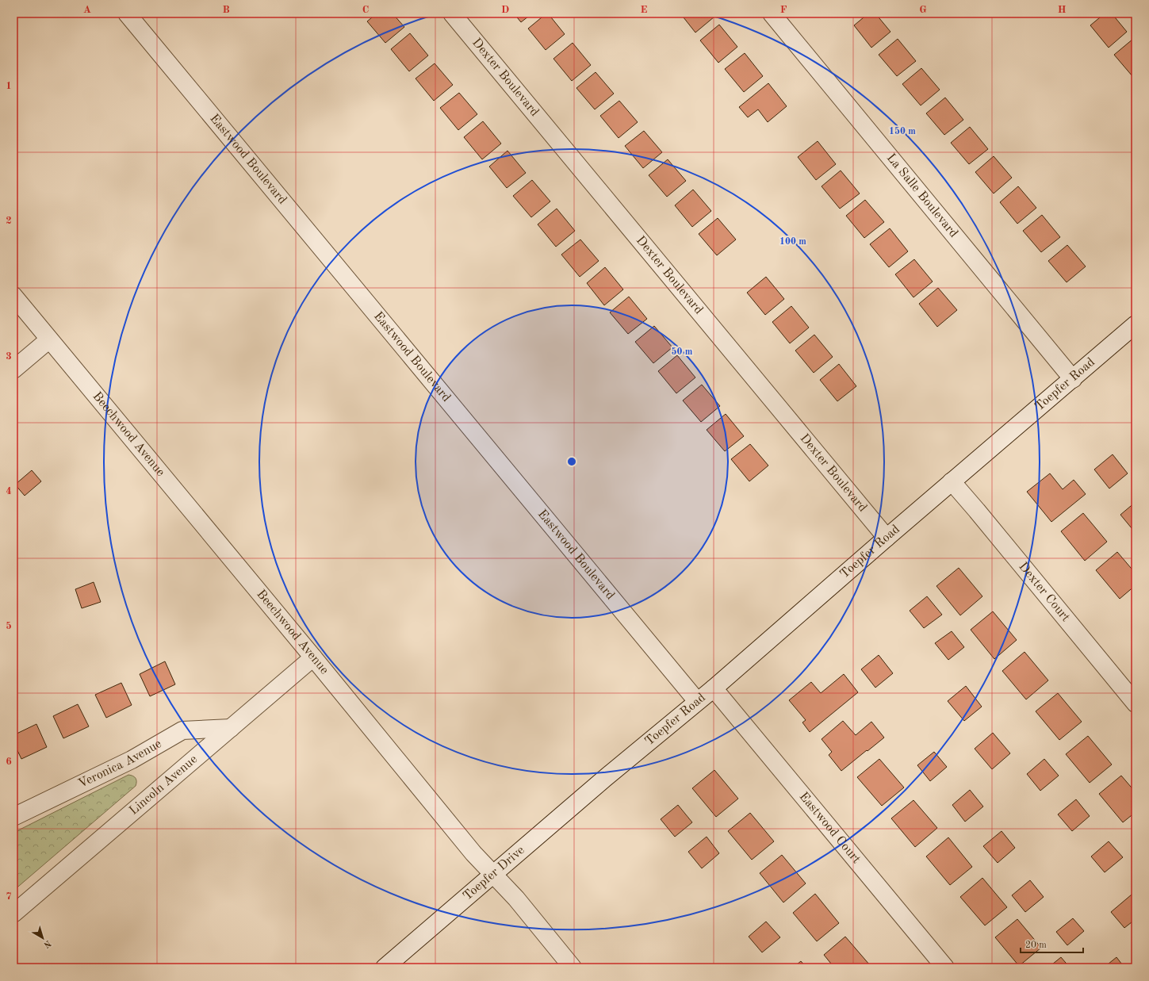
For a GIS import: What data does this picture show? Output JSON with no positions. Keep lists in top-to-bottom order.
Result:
{
  "streets": {
    "street": [
      "Dexter Boulevard",
      "Eastwood Boulevard",
      "La Salle Boulevard",
      "Toepfer Road",
      "Beechwood Avenue",
      "Dexter Court",
      "Veronica Avenue",
      "Lincoln Avenue",
      "Eastwood Court",
      "Toepfer Drive"
    ]
  },
  "crossings": [
    ["Dexter Boulevard", "Toepfer Road"],
    ["Eastwood Boulevard", "Toepfer Road"],
    ["La Salle Boulevard", "Toepfer Road"],
    ["Toepfer Road", "Dexter Court"],
    ["Toepfer Road", "Eastwood Court"],
    ["Toepfer Road", "Toepfer Drive"],
    ["Beechwood Avenue", "Lincoln Avenue"],
    ["Beechwood Avenue", "Toepfer Drive"],
    ["Veronica Avenue", "Lincoln Avenue"]
  ],
  "scale_bar": "20 m",
  "north": "bottom right",
  "grid": {
    "columns": [
      "A",
      "B",
      "C",
      "D",
      "E",
      "F",
      "G",
      "H"
    ],
    "rows": [
      "1",
      "2",
      "3",
      "4",
      "5",
      "6",
      "7"
    ]
  },
  "rings": ["150 m", "100 m", "50 m"]
}
